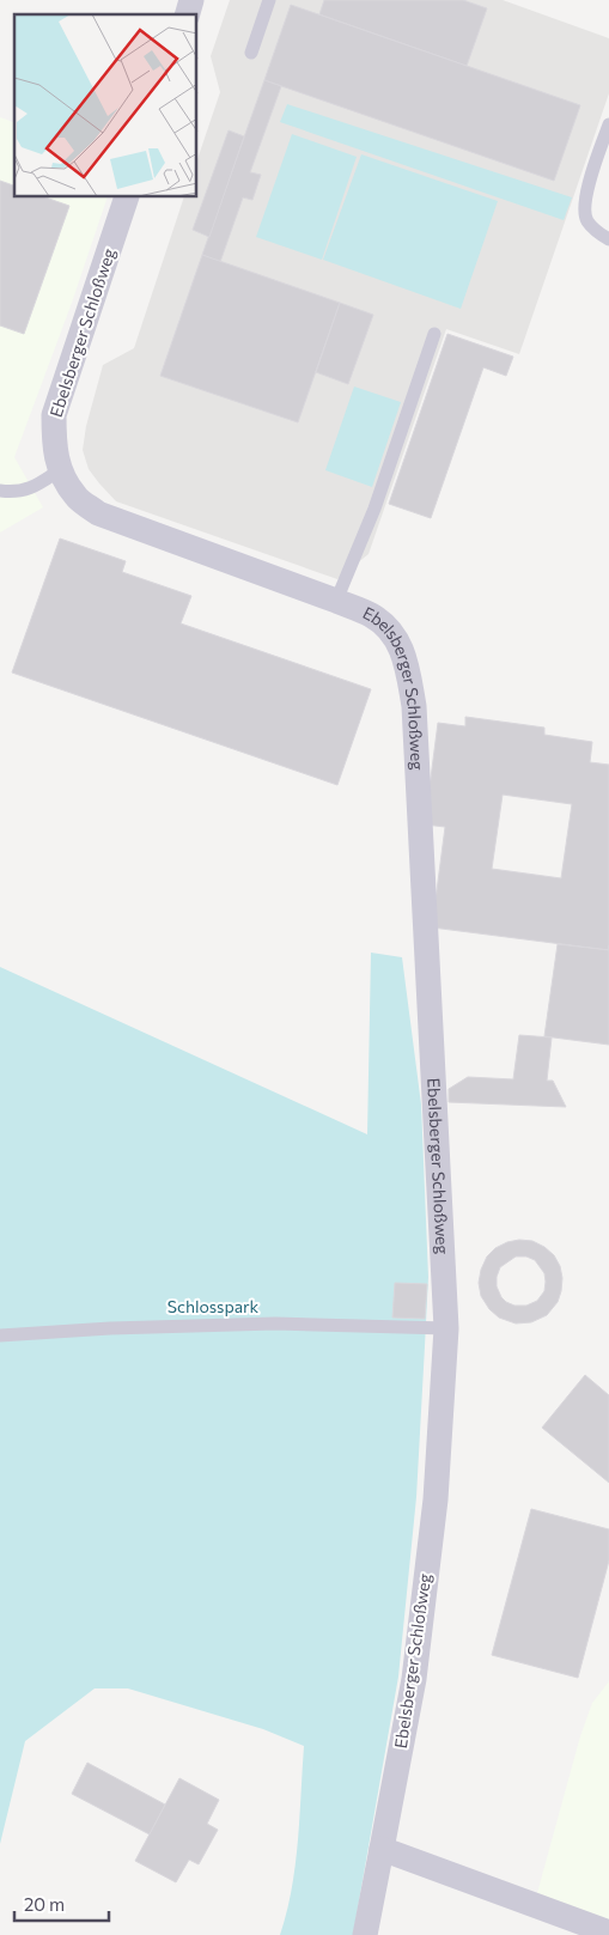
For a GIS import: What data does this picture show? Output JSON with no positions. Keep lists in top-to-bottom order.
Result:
{
  "streets": {
    "street": ["Ebelsberger Schloßweg"]
  },
  "parks": ["Schlosspark"],
  "scale_bar": "20 m"
}
